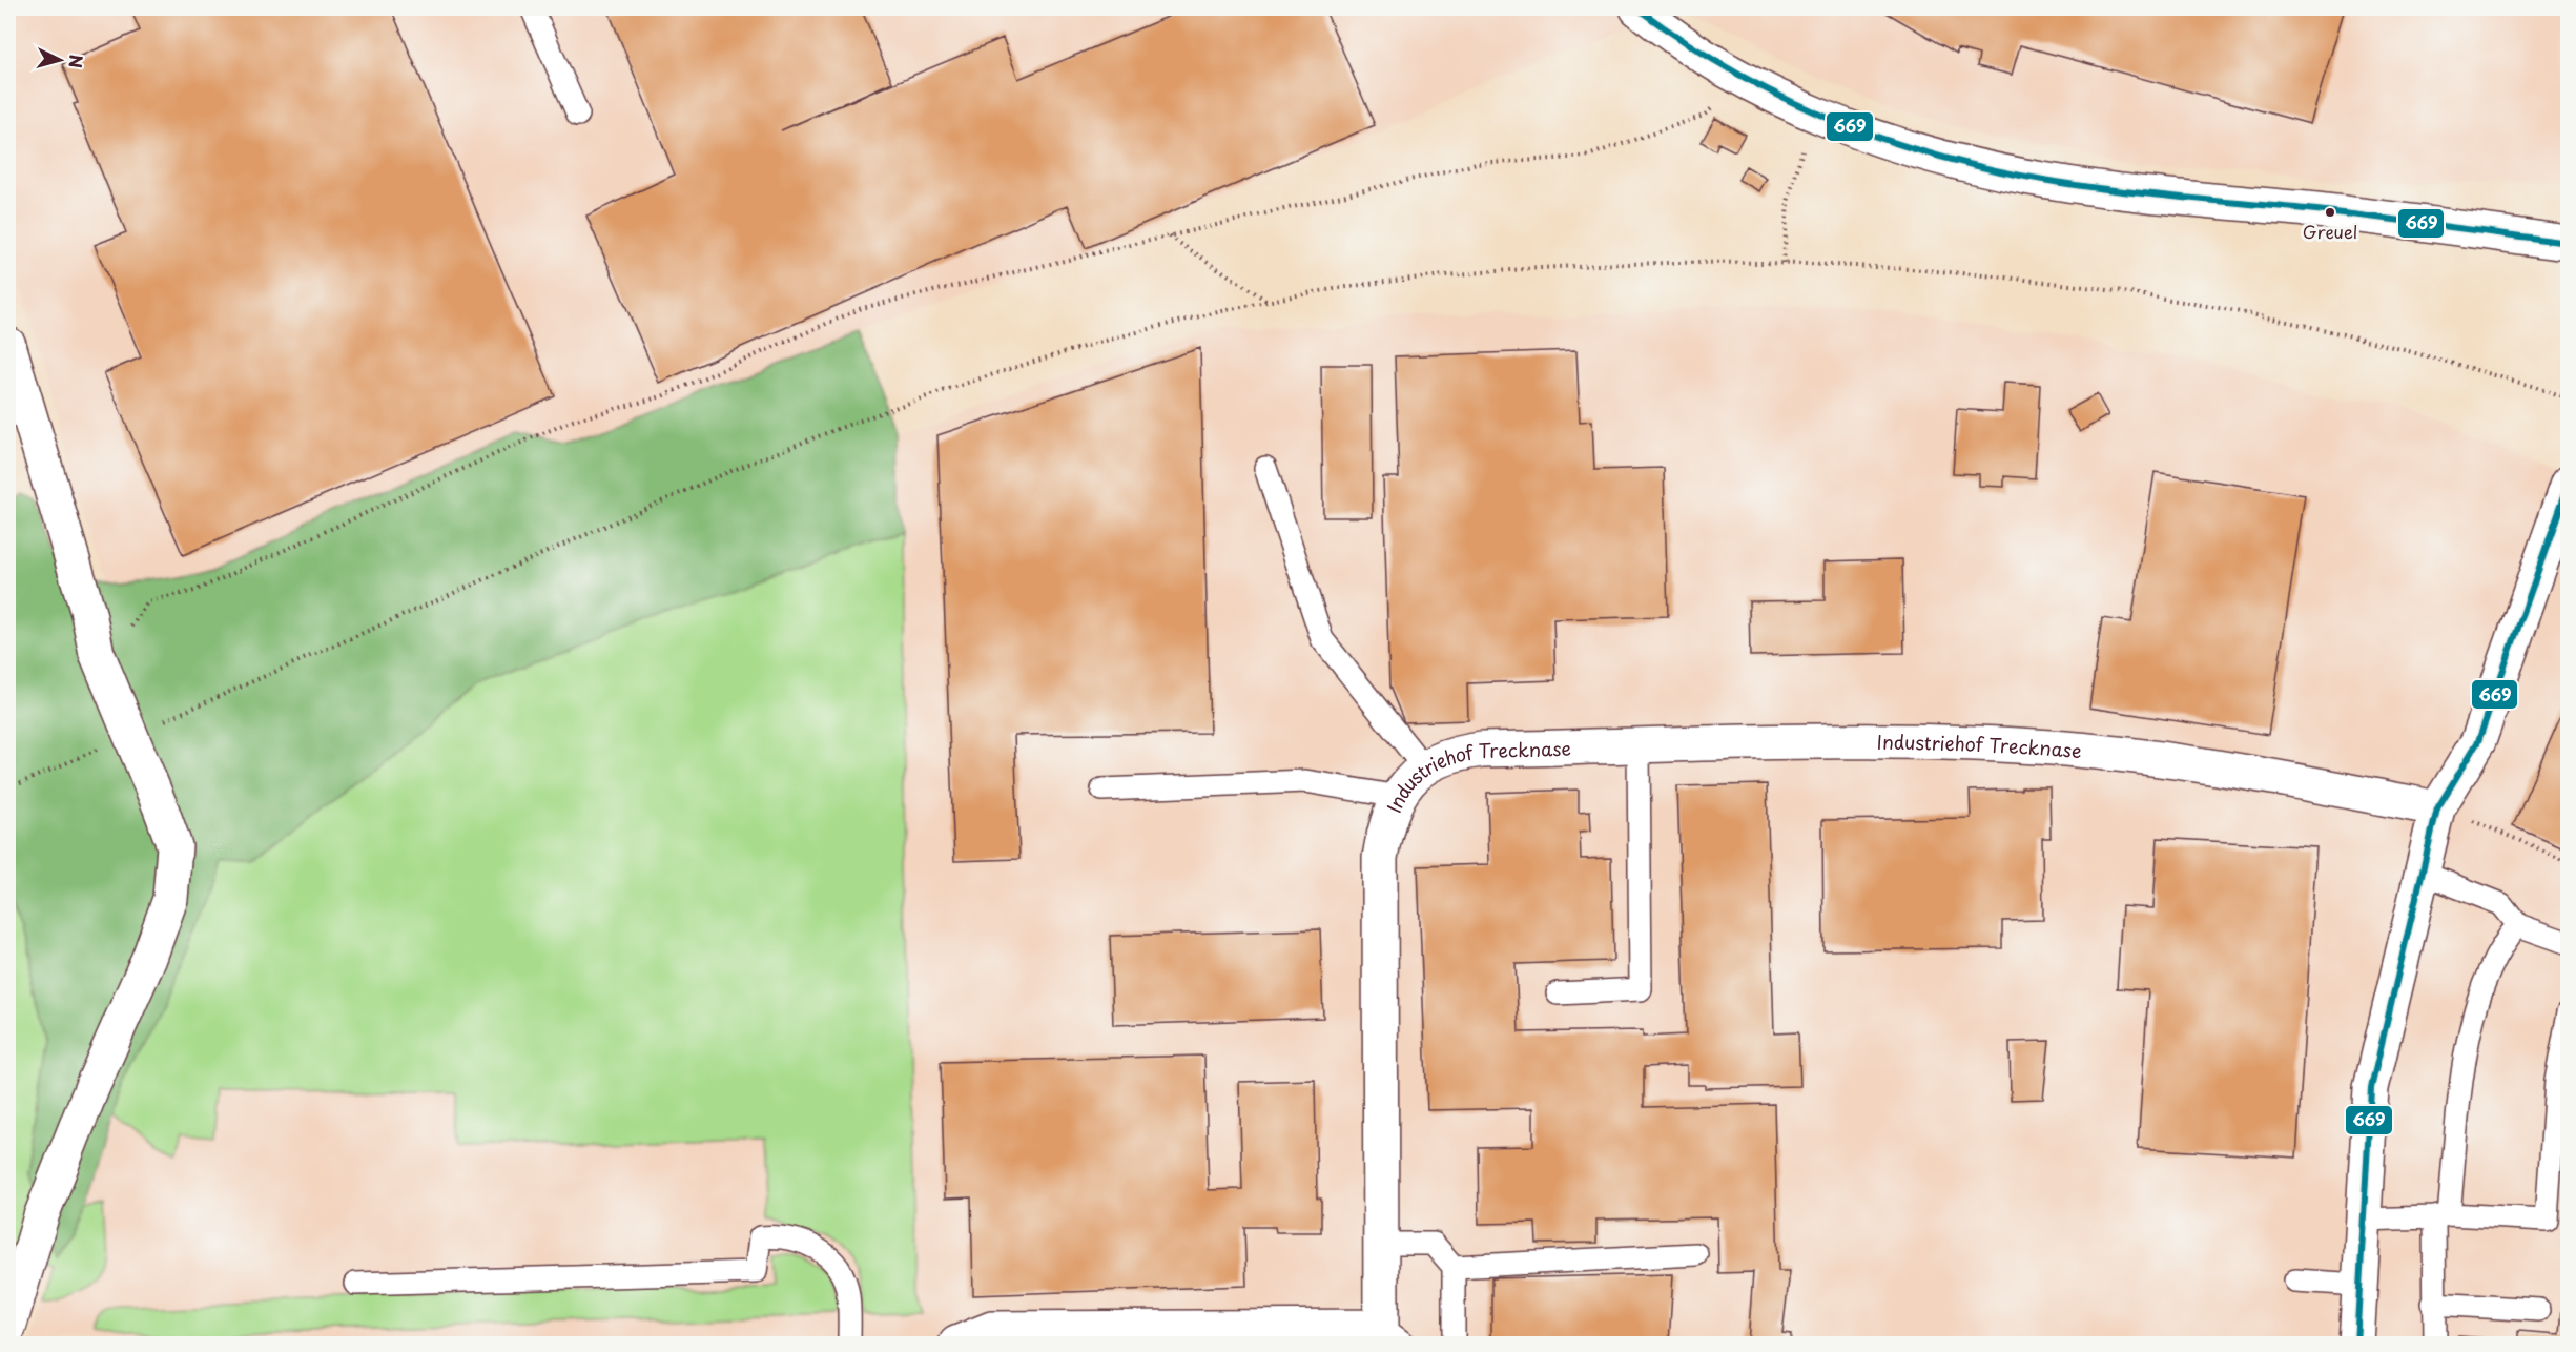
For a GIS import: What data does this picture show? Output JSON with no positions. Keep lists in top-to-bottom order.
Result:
{
  "streets": {
    "street": ["Industriehof Trecknase"]
  },
  "places": ["Greuel"],
  "lines": ["transit line 669"],
  "north": "right"
}
